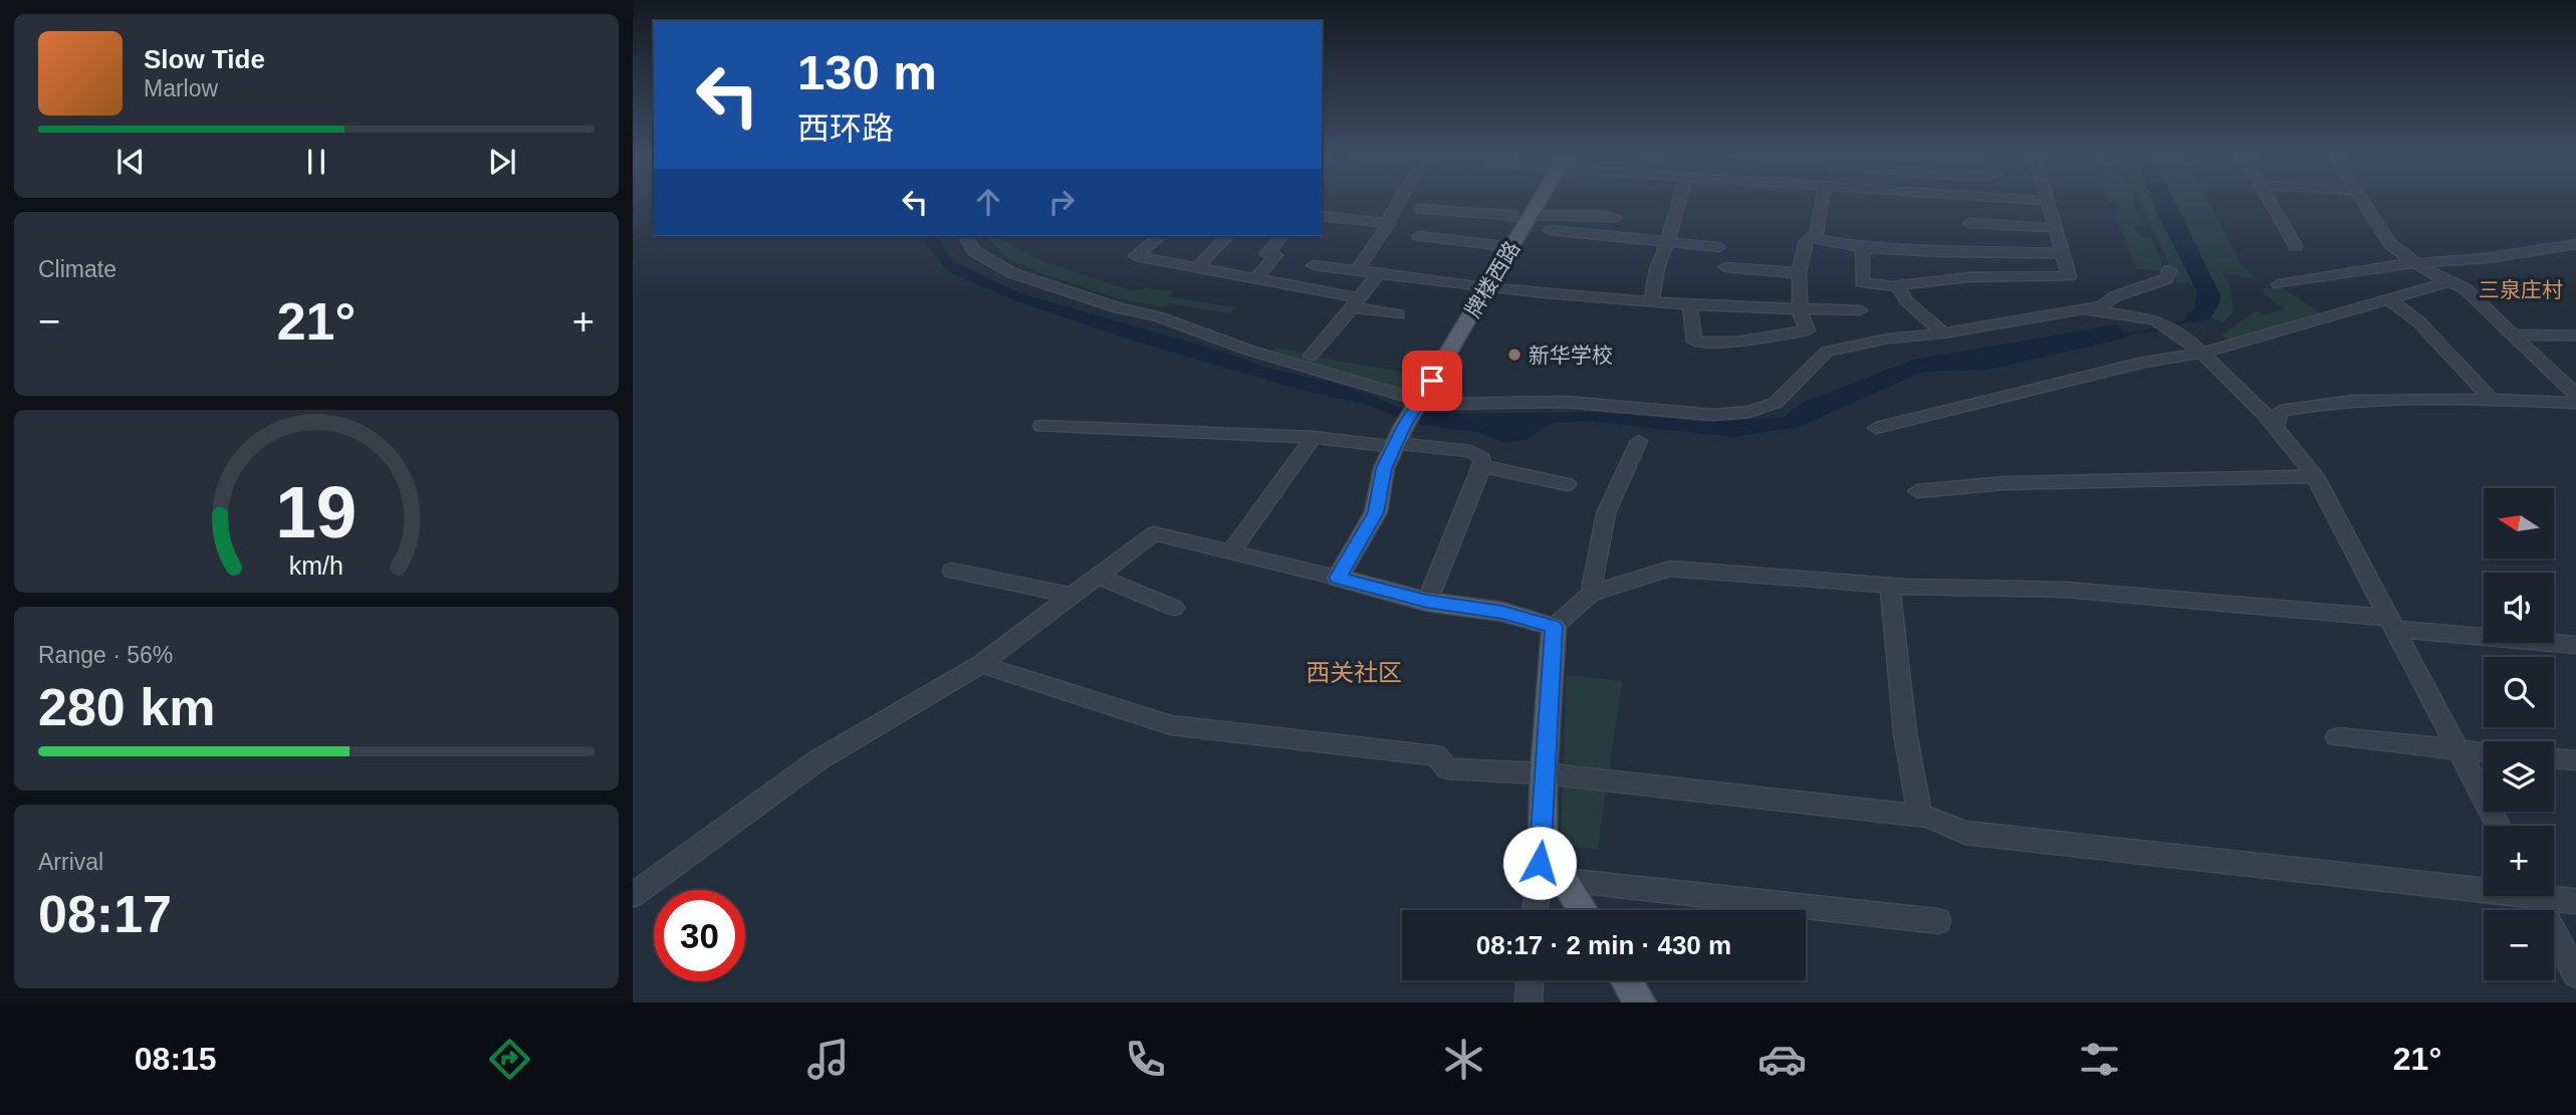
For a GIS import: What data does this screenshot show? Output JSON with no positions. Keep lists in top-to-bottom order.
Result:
{
  "streets": {
    "main road": ["牌楼西路"]
  },
  "districts": ["三泉庄村", "西关社区"],
  "places": ["新华学校"],
  "north": "left",
  "page": {
    "turn": ["130 m", "西环路"],
    "song": ["Slow Tide", "Marlow"],
    "tile": [
      "Climate",
      ["Range · 56%", "280 km"],
      ["Arrival", "08:17"]
    ],
    "heat": ["−", "21°", "+"],
    "map_buttons": ["+", "−"],
    "limit": "30",
    "trip": "08:17 · 2 min · 430 m",
    "tabs": ["08:15", "21°"],
    "gauge": ["19", "km/h"]
  }
}
